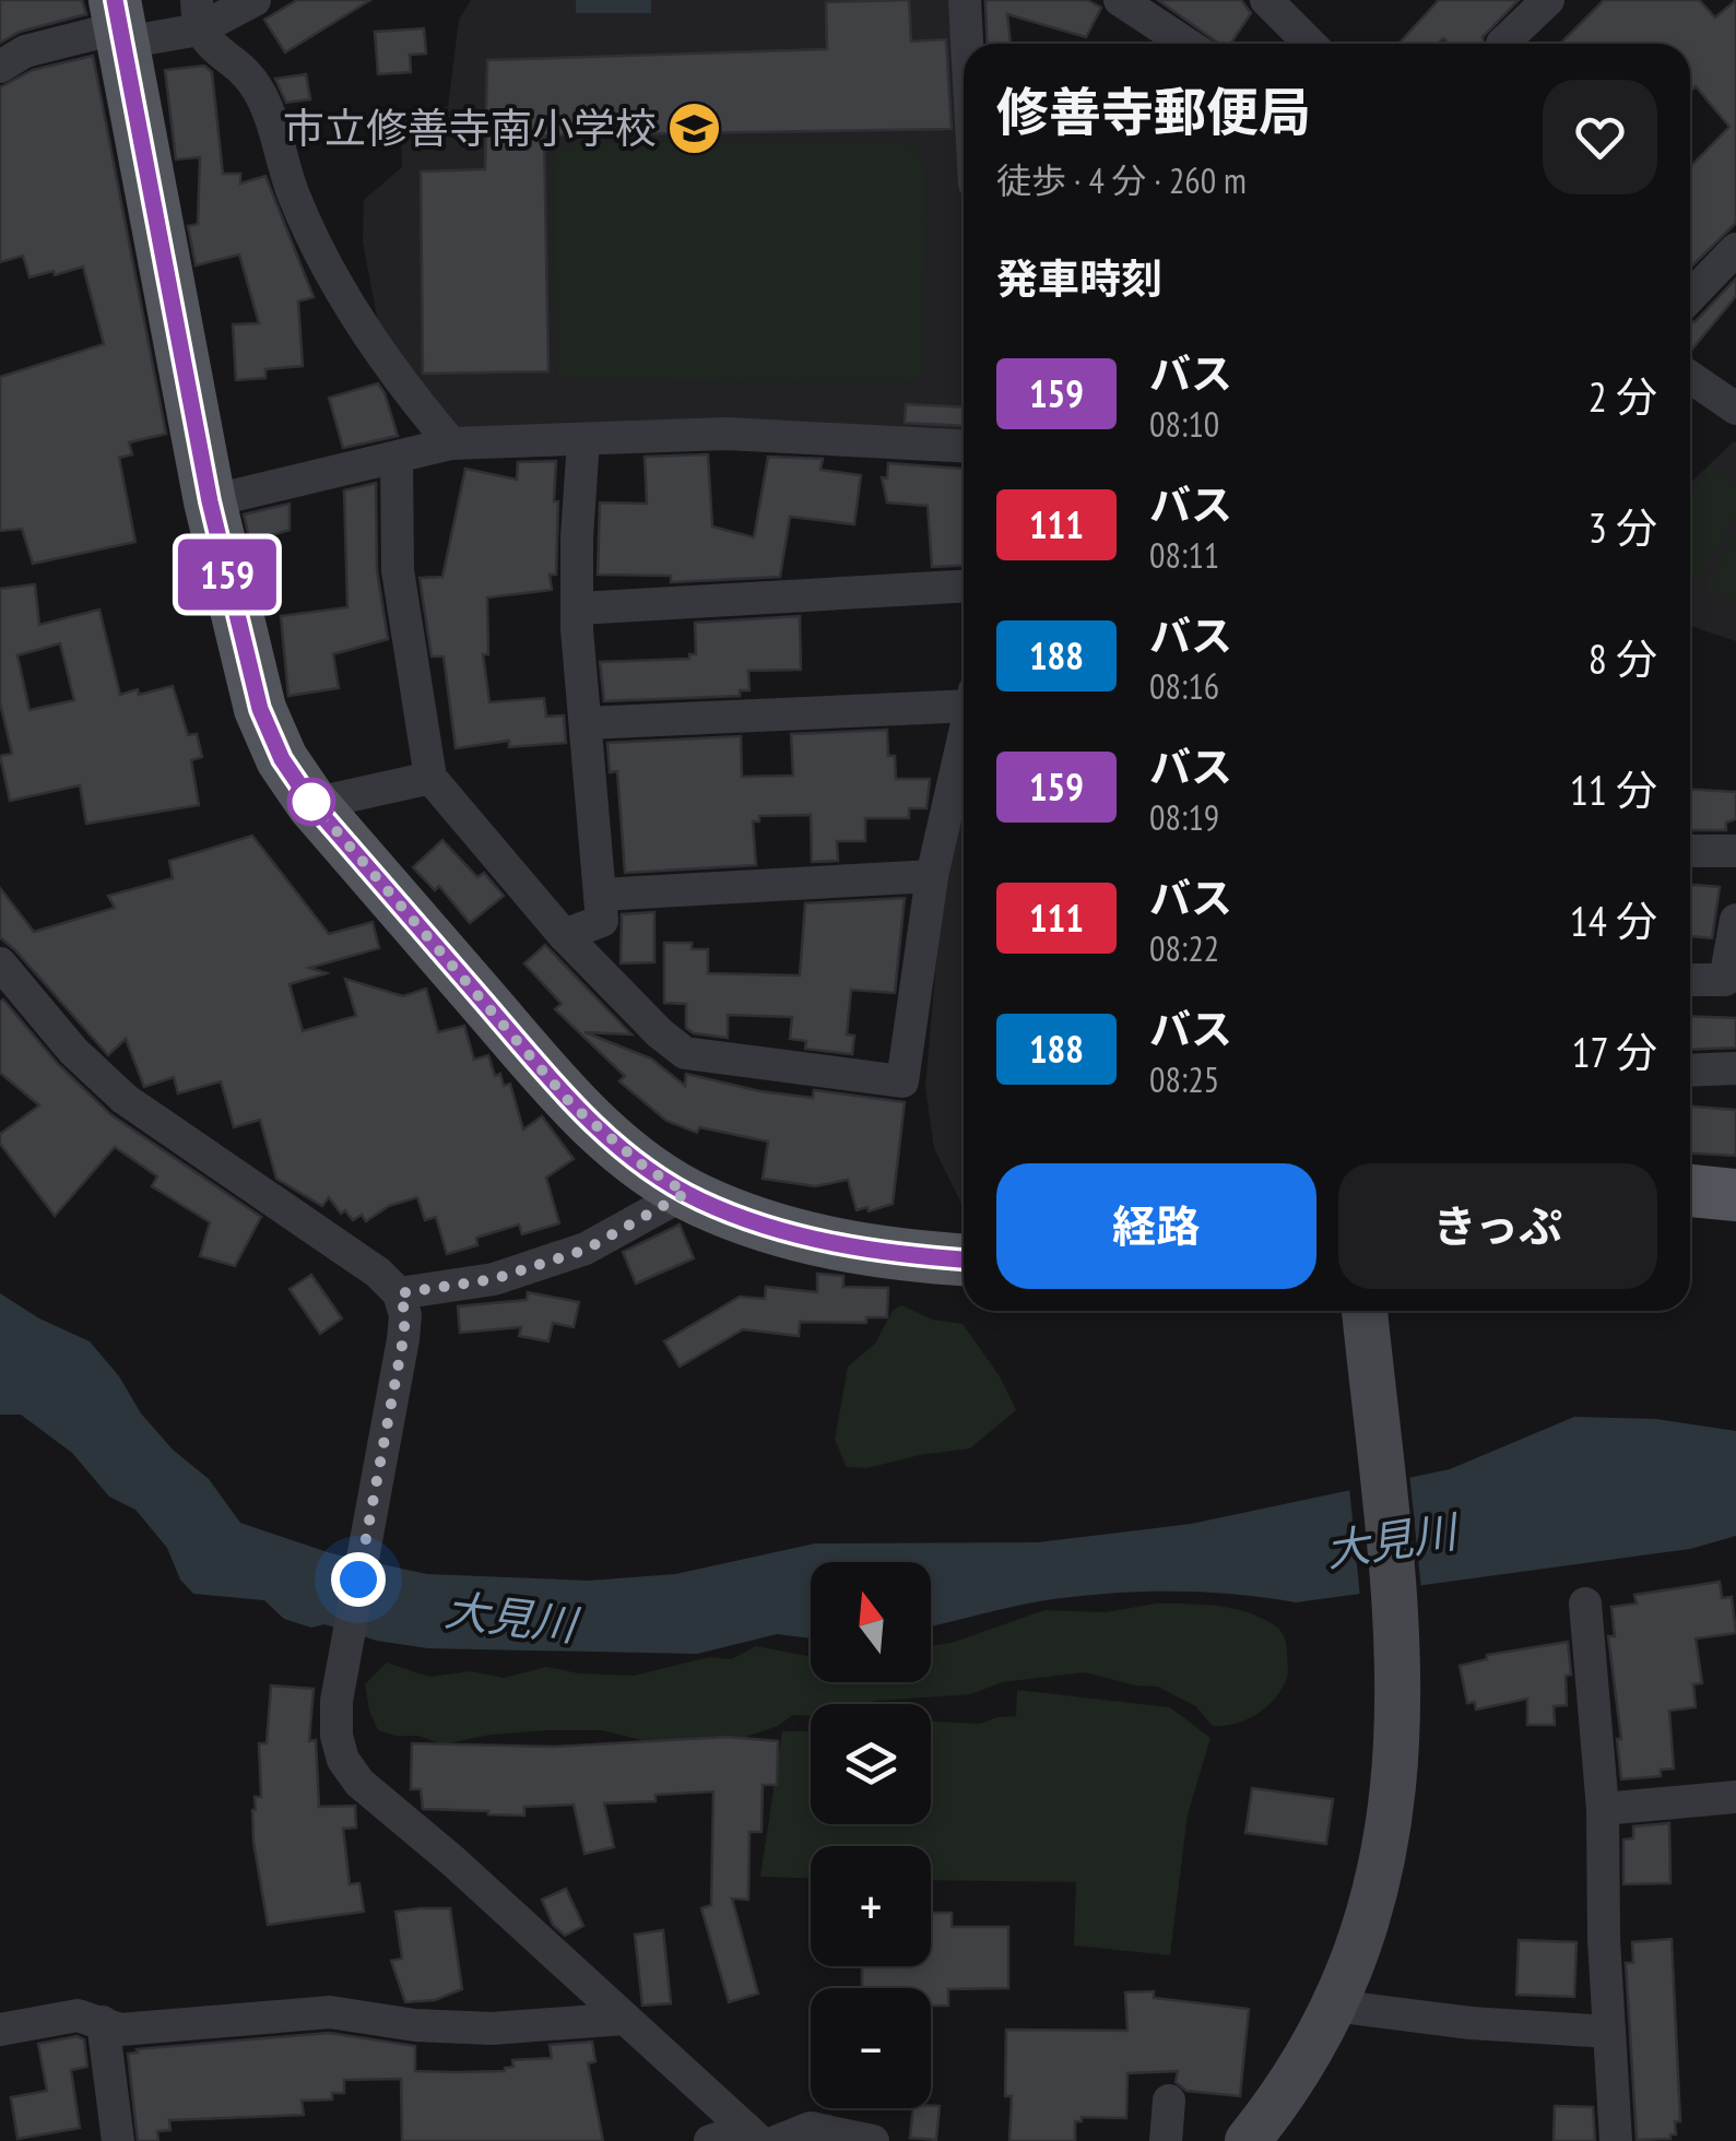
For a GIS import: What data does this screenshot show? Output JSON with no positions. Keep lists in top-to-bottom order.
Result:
{
  "water": ["大見川"],
  "places": {
    "school or university": ["市立修善寺南小学校"]
  },
  "lines": ["bus line 159"],
  "north": "top",
  "page": {
    "on_map": "159",
    "heading": [
      ["修善寺郵便局", "徒歩 · 4 分 · 260 m"],
      "発車時刻"
    ],
    "list": [
      {
        "mark": "159",
        "name": "バス",
        "note": "08:10",
        "value": "2 分"
      },
      {
        "mark": "111",
        "name": "バス",
        "note": "08:11",
        "value": "3 分"
      },
      {
        "mark": "188",
        "name": "バス",
        "note": "08:16",
        "value": "8 分"
      },
      {
        "mark": "159",
        "name": "バス",
        "note": "08:19",
        "value": "11 分"
      },
      {
        "mark": "111",
        "name": "バス",
        "note": "08:22",
        "value": "14 分"
      },
      {
        "mark": "188",
        "name": "バス",
        "note": "08:25",
        "value": "17 分"
      }
    ],
    "buttons": ["経路", "きっぷ"],
    "map_buttons": ["+", "−"]
  }
}
